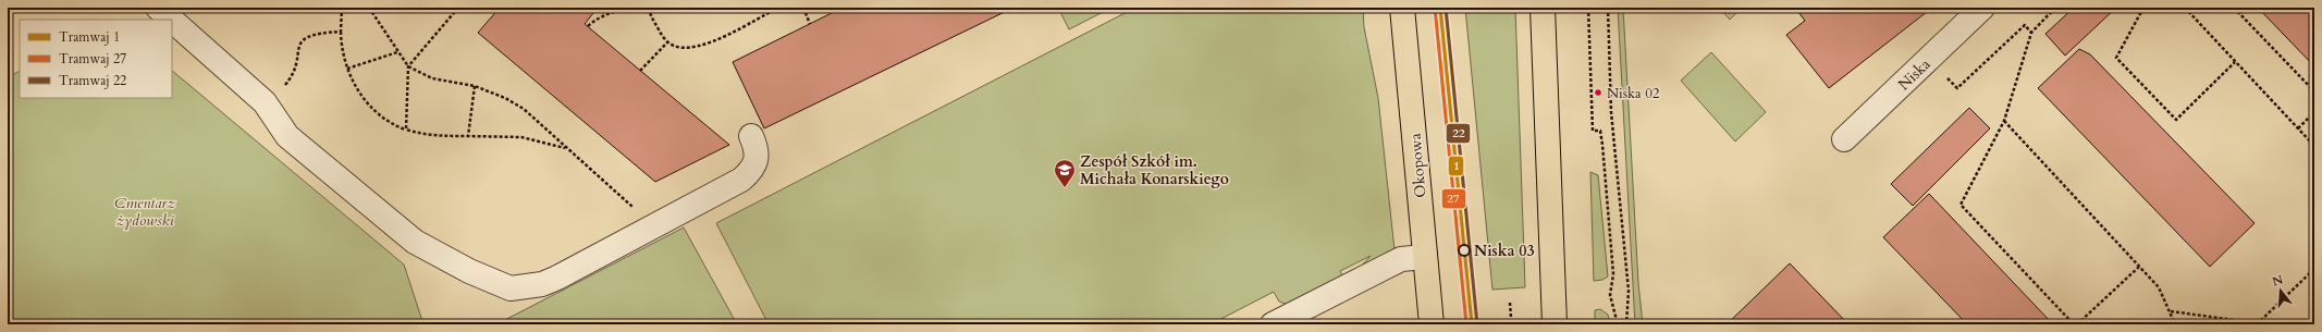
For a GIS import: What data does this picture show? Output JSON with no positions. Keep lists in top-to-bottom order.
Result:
{
  "streets": {
    "main road": ["Okopowa"],
    "street": ["Niska"]
  },
  "parks": ["Cmentarz żydowski"],
  "places": {
    "other": ["Niska 02", "Niska 03"],
    "school or university": ["Zespół Szkół im. Michała Konarskiego"]
  },
  "lines": ["tram line 1", "tram line 27", "tram line 22"],
  "legend": ["Tramwaj 1", "Tramwaj 27", "Tramwaj 22"],
  "north": "top"
}
